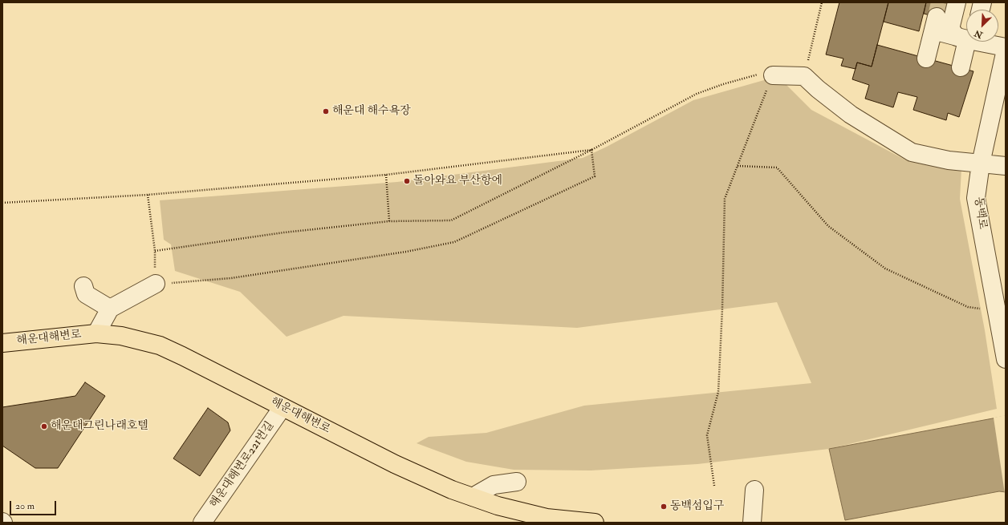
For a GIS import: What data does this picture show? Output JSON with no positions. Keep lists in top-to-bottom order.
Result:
{
  "streets": {
    "main road": ["해운대해변로"],
    "street": ["동백로", "해운대해변로221번길"]
  },
  "crossings": [
    ["해운대해변로", "해운대해변로221번길"]
  ],
  "places": [
    "해운대 해수욕장",
    "돌아와요 부산항에",
    "해운대그린나래호텔",
    "동백섬입구"
  ],
  "scale_bar": "20 m",
  "north": "bottom left"
}
